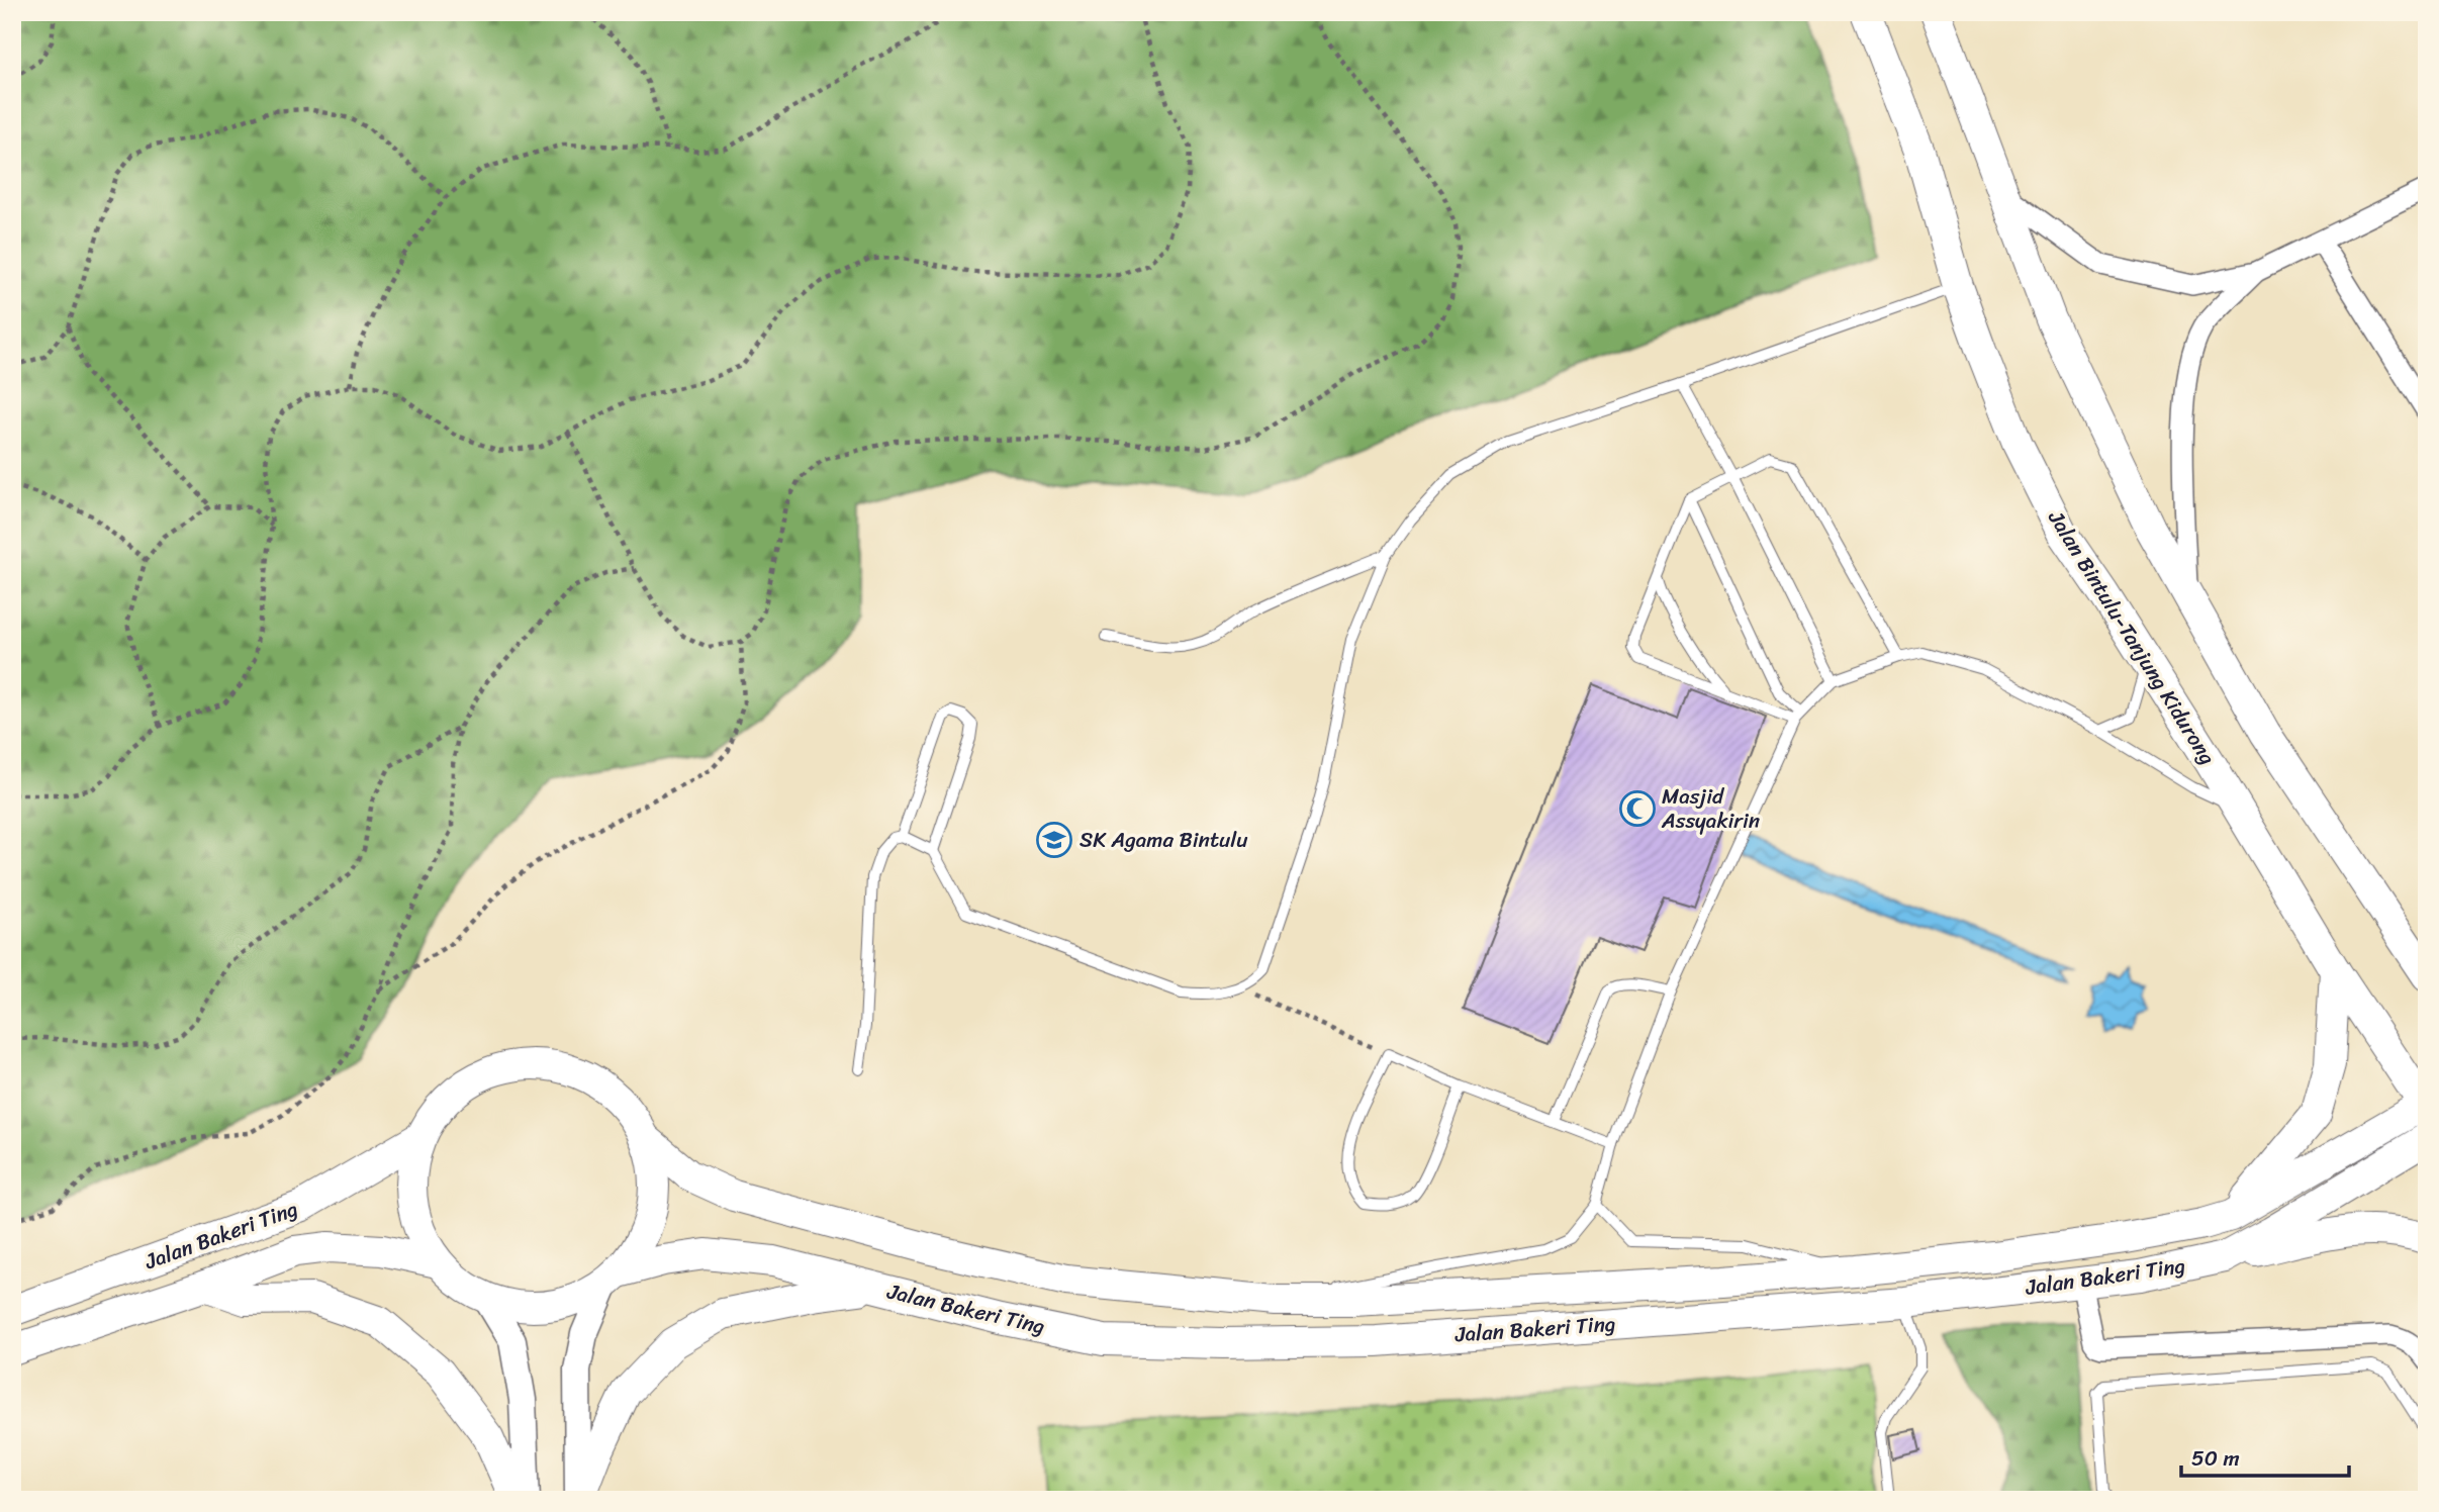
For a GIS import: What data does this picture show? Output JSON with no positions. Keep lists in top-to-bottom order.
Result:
{
  "streets": {
    "main road": ["Jalan Bintulu-Tanjung Kidurong", "Jalan Bakeri Ting"]
  },
  "crossings": [
    ["Jalan Bintulu-Tanjung Kidurong", "Jalan Bakeri Ting"]
  ],
  "places": {
    "mosque": ["Masjid Assyakirin"],
    "school or university": ["SK Agama Bintulu"]
  },
  "scale_bar": "50 m"
}
